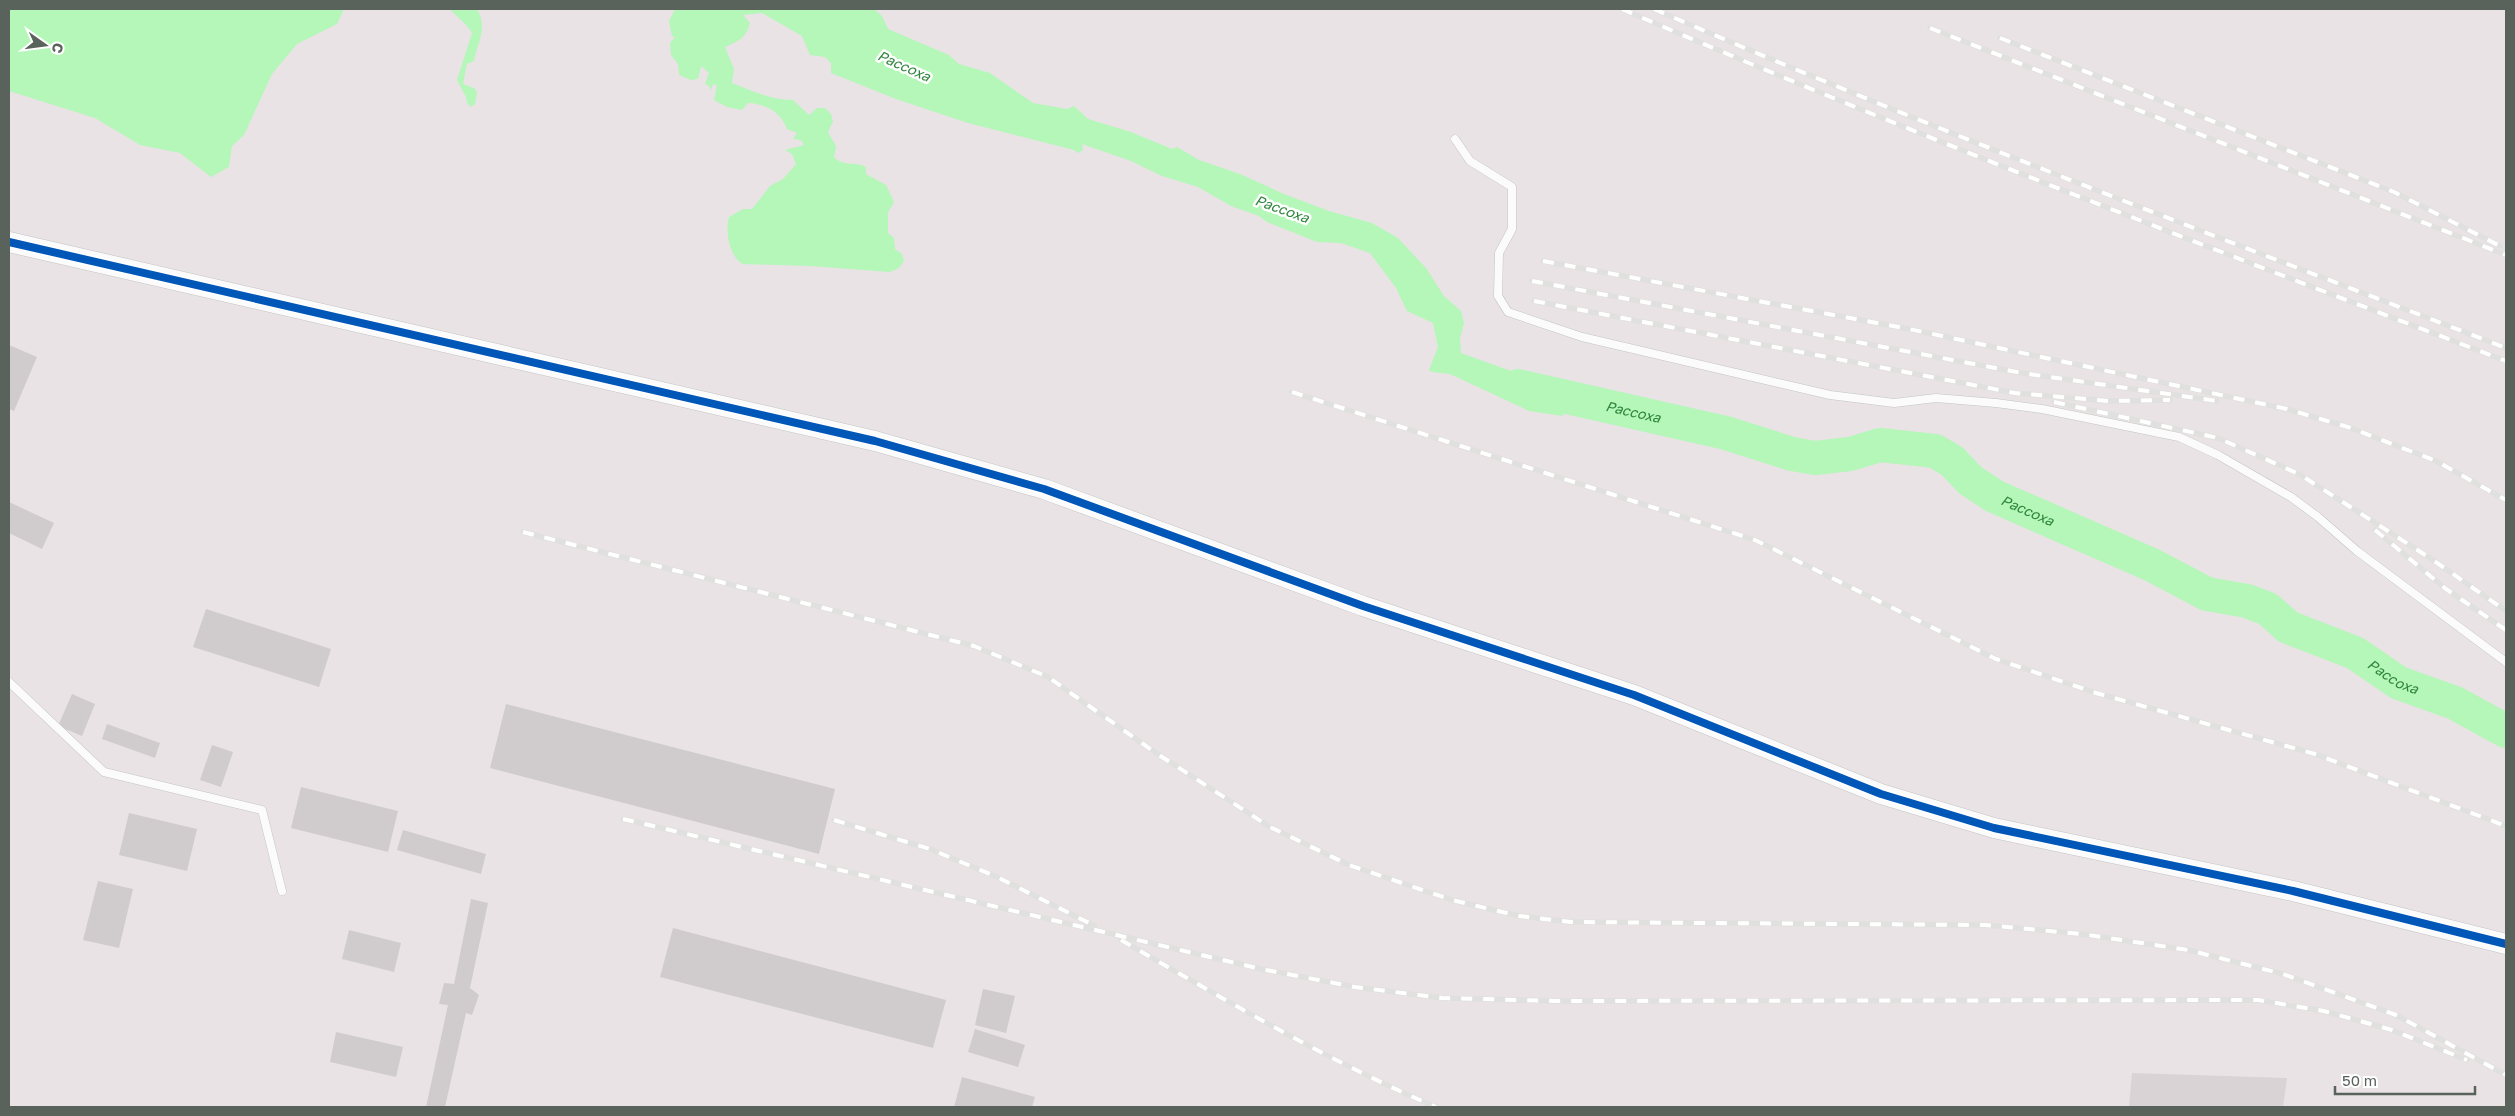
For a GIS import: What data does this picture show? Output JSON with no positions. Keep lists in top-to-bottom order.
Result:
{
  "water": ["Рассоха"],
  "scale_bar": "50 m",
  "north": "right"
}
